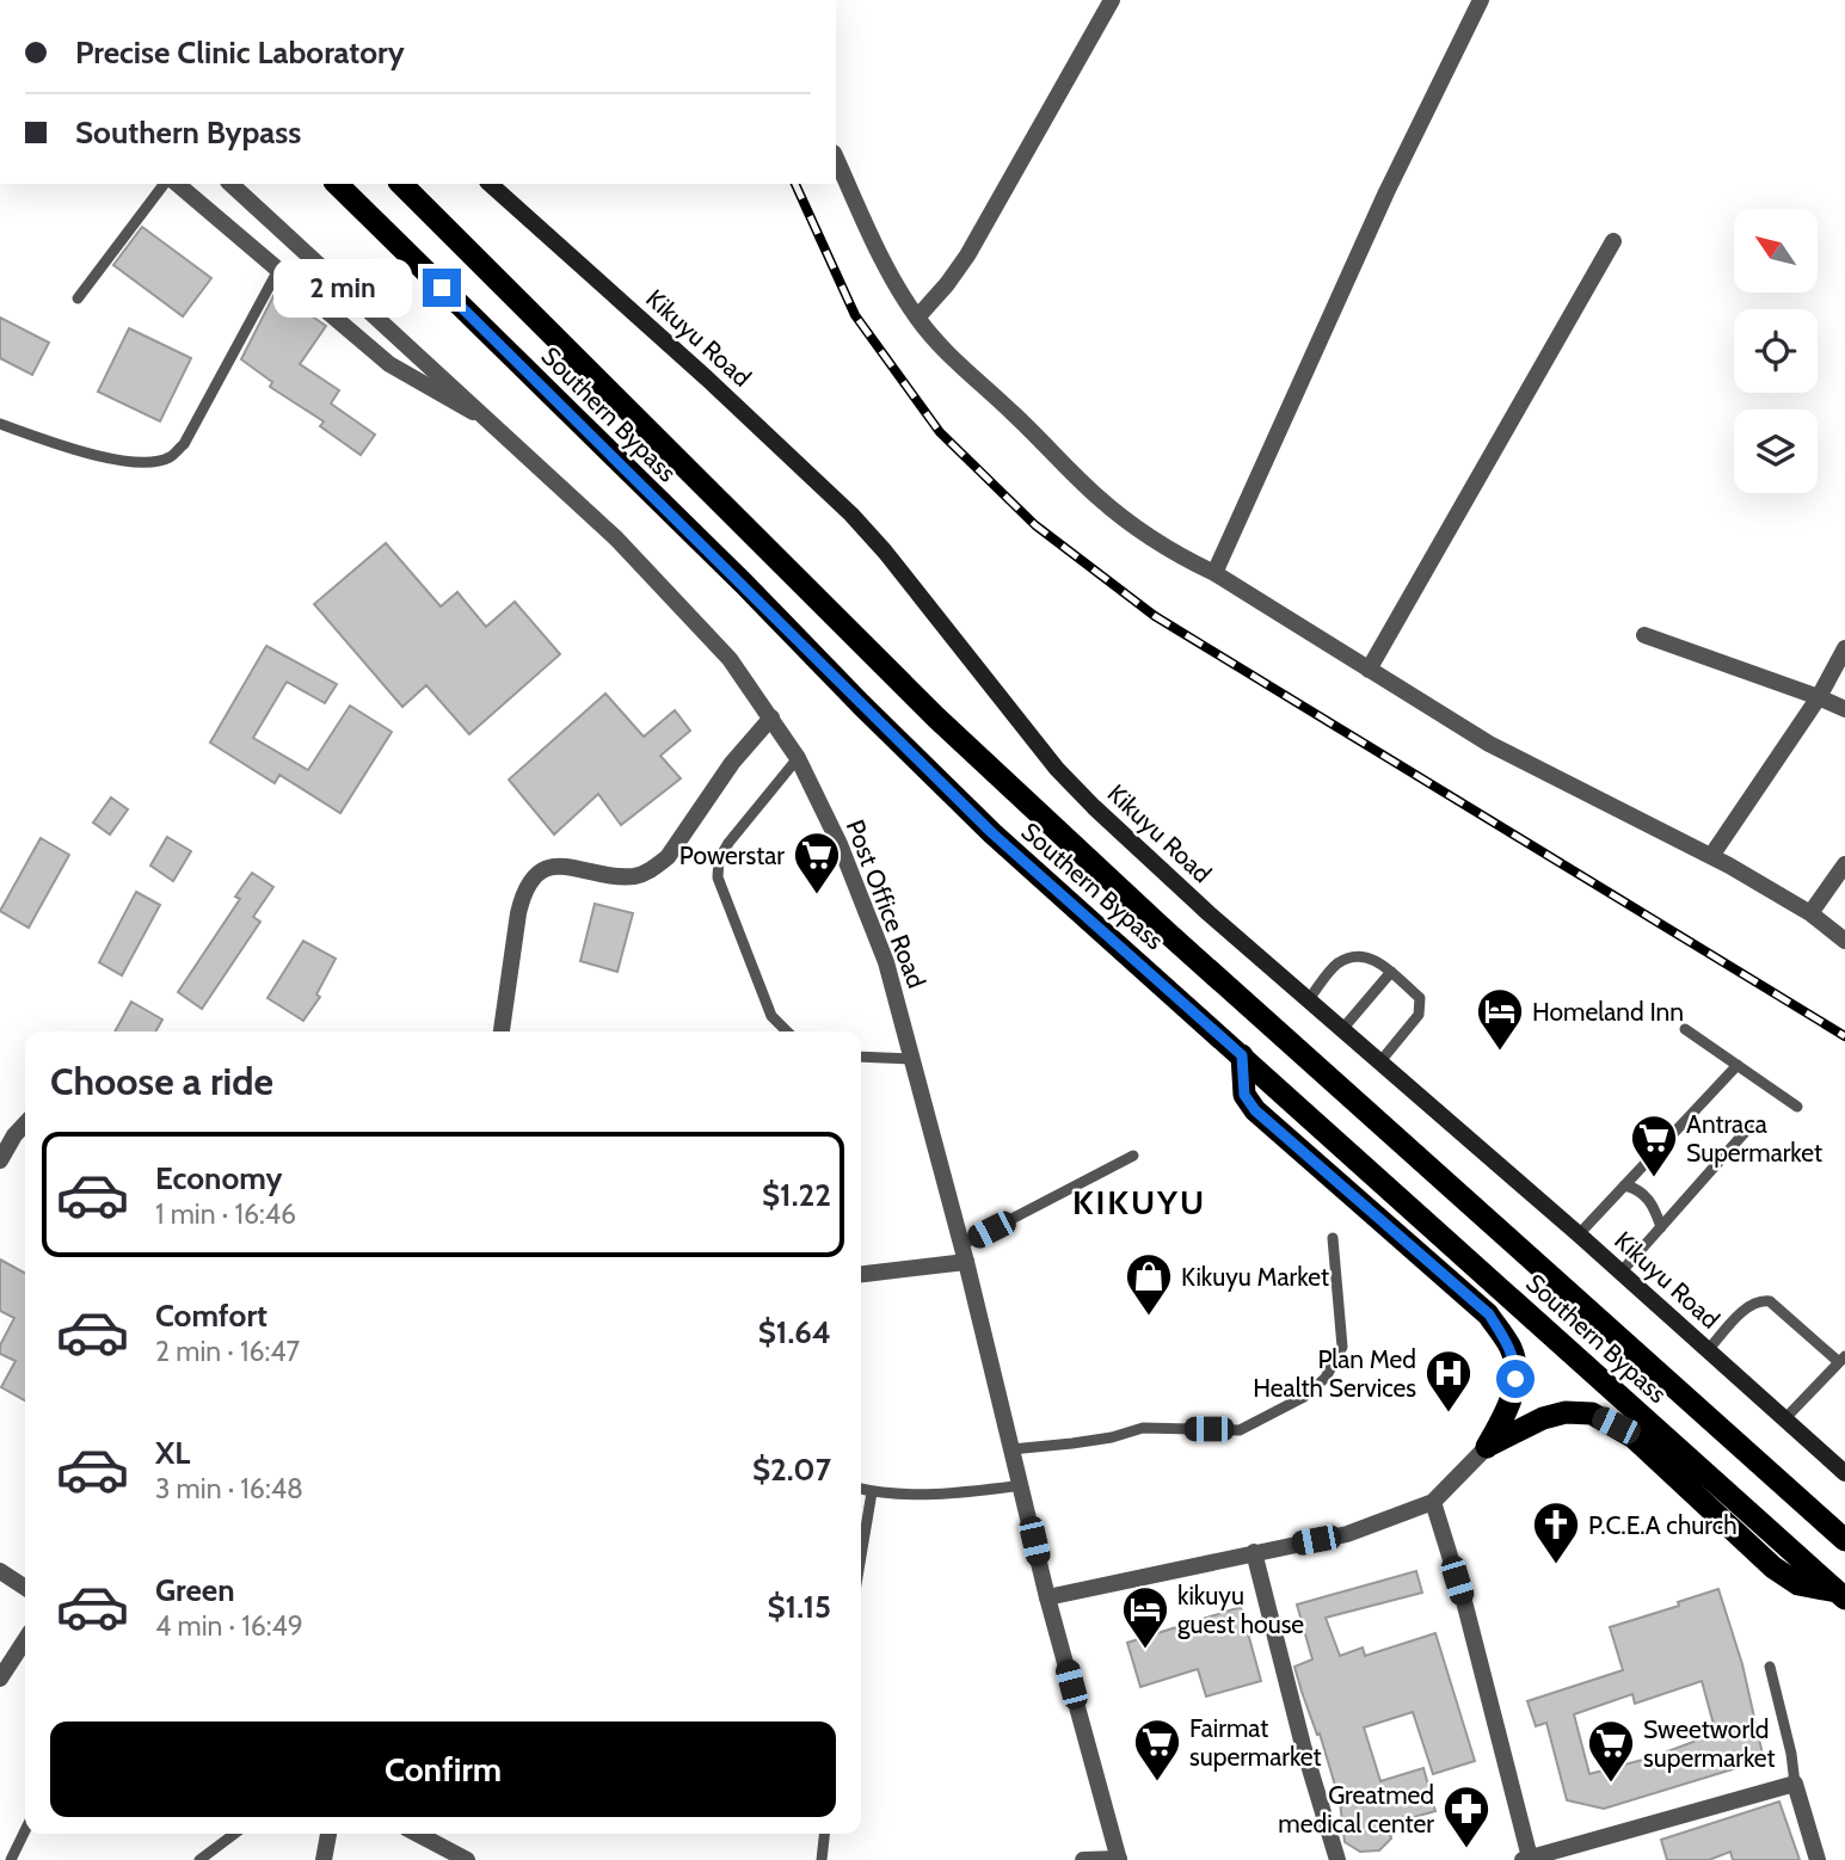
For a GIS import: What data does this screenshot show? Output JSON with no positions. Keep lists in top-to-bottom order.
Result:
{
  "streets": {
    "highway": ["Southern Bypass"],
    "main road": ["Kikuyu Road"],
    "street": ["Post Office Road"]
  },
  "districts": ["KIKUYU"],
  "places": {
    "supermarket": [
      "Powerstar",
      "Antraca Supermarket",
      "Fairmat supermarket",
      "Sweetworld supermarket"
    ],
    "hotel": ["Homeland Inn", "kikuyu guest house"],
    "shop": ["Kikuyu Market"],
    "hospital": ["Plan Med Health Services"],
    "church": ["P.C.E.A church"],
    "pharmacy": ["Greatmed medical center"]
  },
  "north": "top left",
  "page": {
    "banner": ["Precise Clinic Laboratory", "Southern Bypass"],
    "bubble": "2 min",
    "heading": "Choose a ride",
    "list": [
      {
        "name": "Economy",
        "note": "1 min · 16:46",
        "value": "$1.22"
      },
      {
        "name": "Comfort",
        "note": "2 min · 16:47",
        "value": "$1.64"
      },
      {
        "name": "XL",
        "note": "3 min · 16:48",
        "value": "$2.07"
      },
      {
        "name": "Green",
        "note": "4 min · 16:49",
        "value": "$1.15"
      }
    ],
    "buttons": "Confirm"
  }
}
